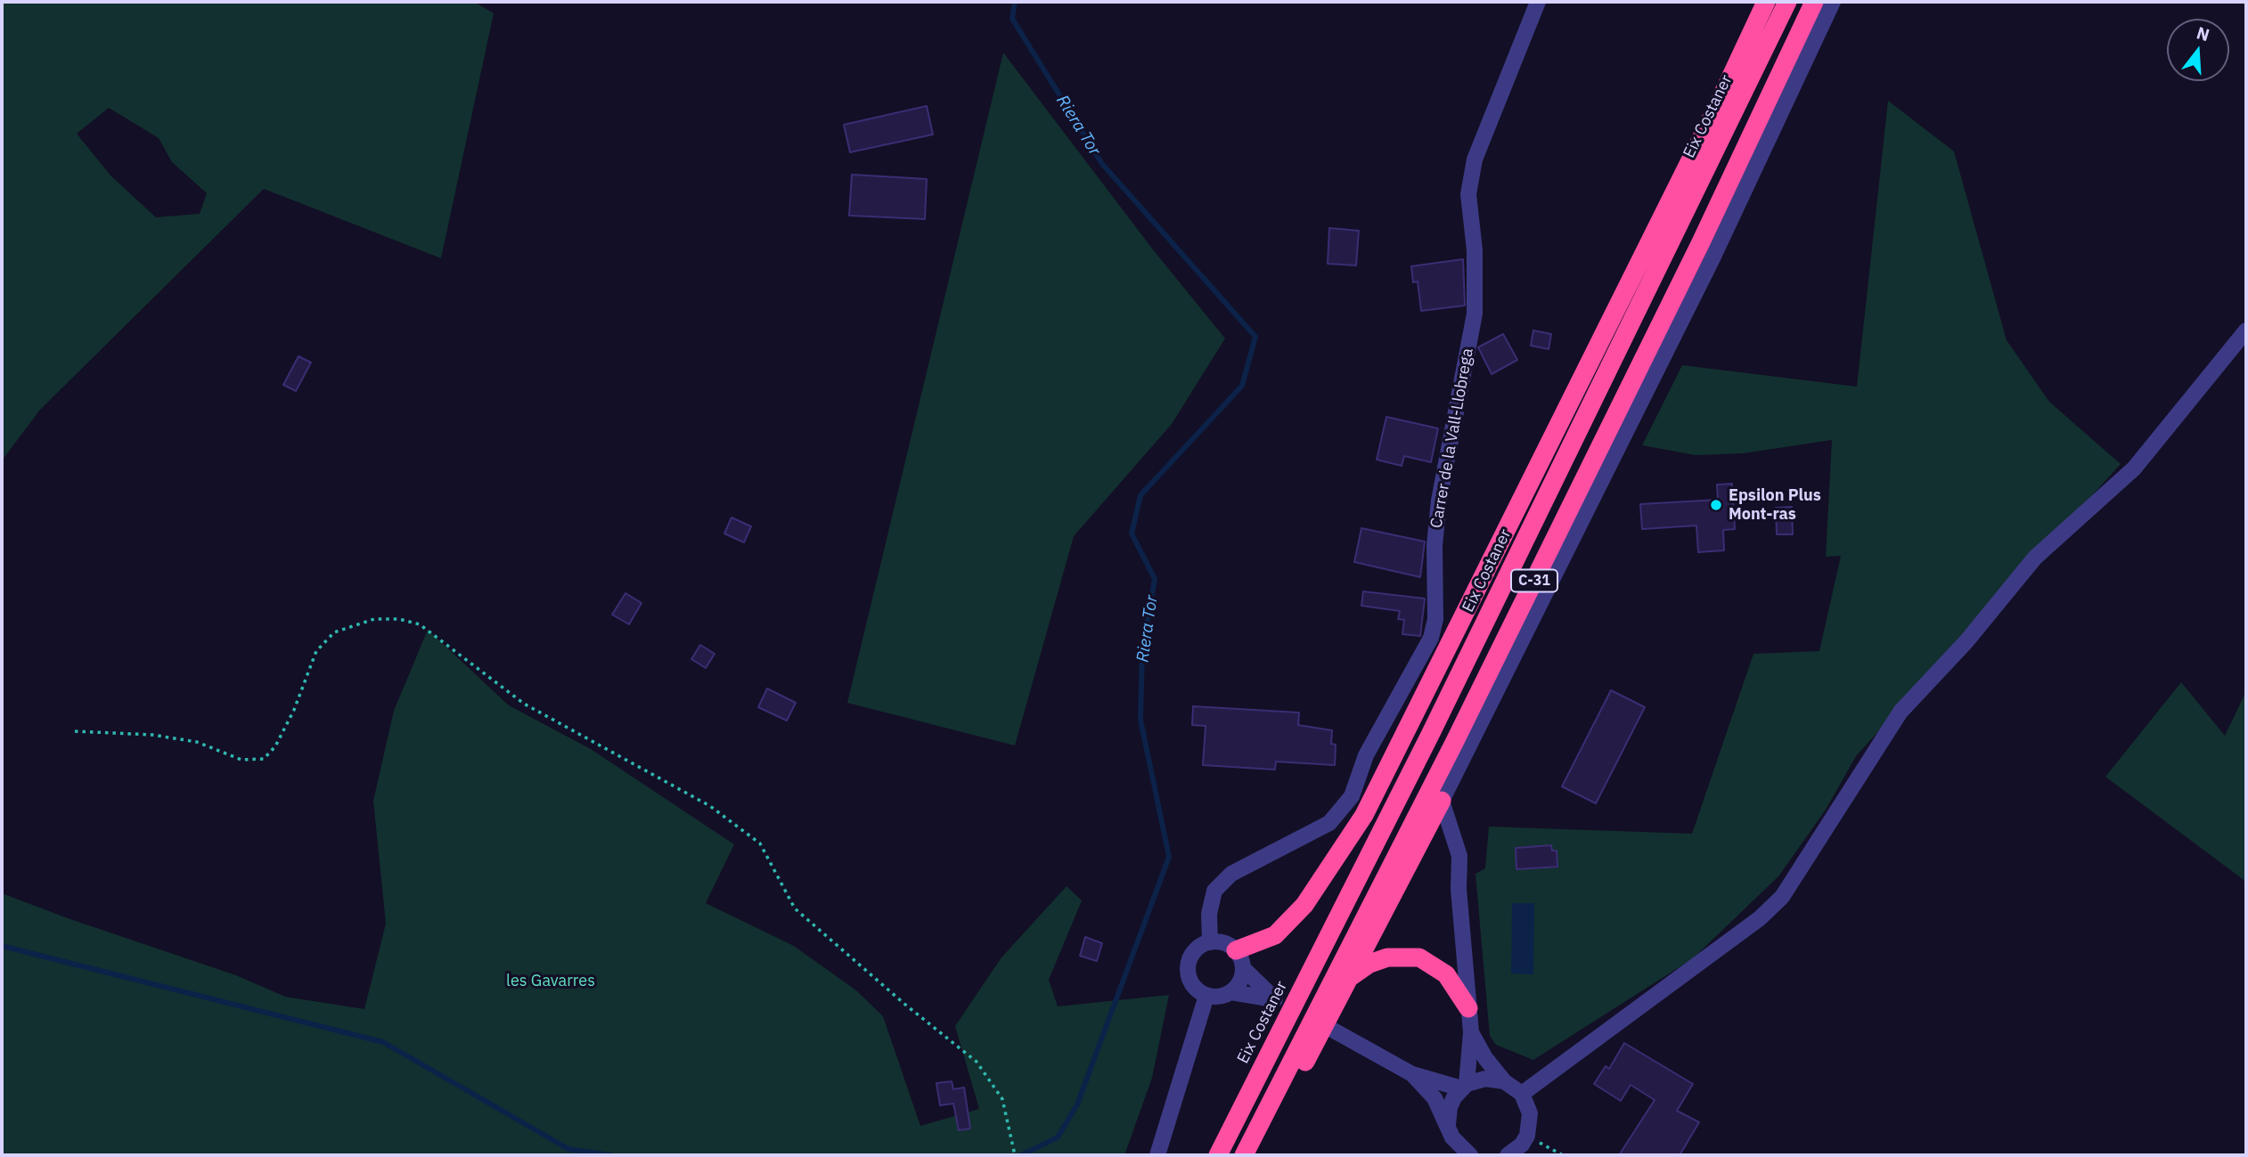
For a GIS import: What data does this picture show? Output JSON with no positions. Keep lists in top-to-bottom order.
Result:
{
  "streets": {
    "highway": ["Eix Costaner", "C-31"],
    "street": ["Carrer de la Vall-Llobrega"]
  },
  "water": ["Riera Tor"],
  "parks": ["les Gavarres"],
  "places": ["Epsilon Plus Mont-ras"],
  "north": "top"
}
